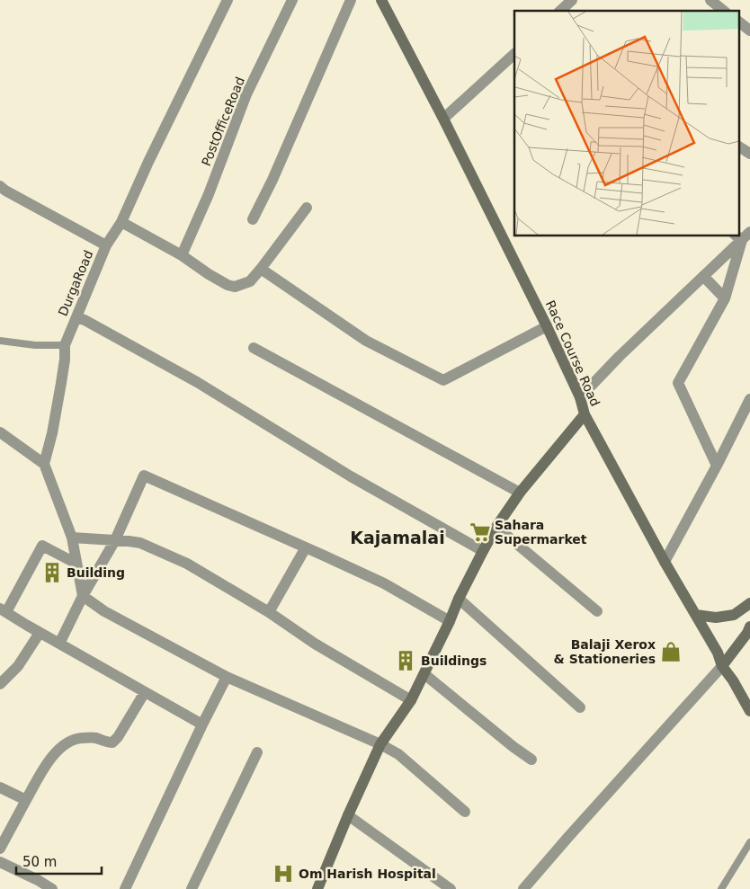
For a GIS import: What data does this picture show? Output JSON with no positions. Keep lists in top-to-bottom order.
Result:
{
  "streets": {
    "main road": ["Race Course Road"],
    "street": ["PostOfficeRoad", "DurgaRoad"]
  },
  "districts": ["Kajamalai"],
  "places": {
    "supermarket": ["Sahara Supermarket"],
    "building": ["Building", "Buildings"],
    "shop": ["Balaji Xerox & Stationeries"],
    "hospital": ["Om Harish Hospital"]
  },
  "scale_bar": "50 m"
}
